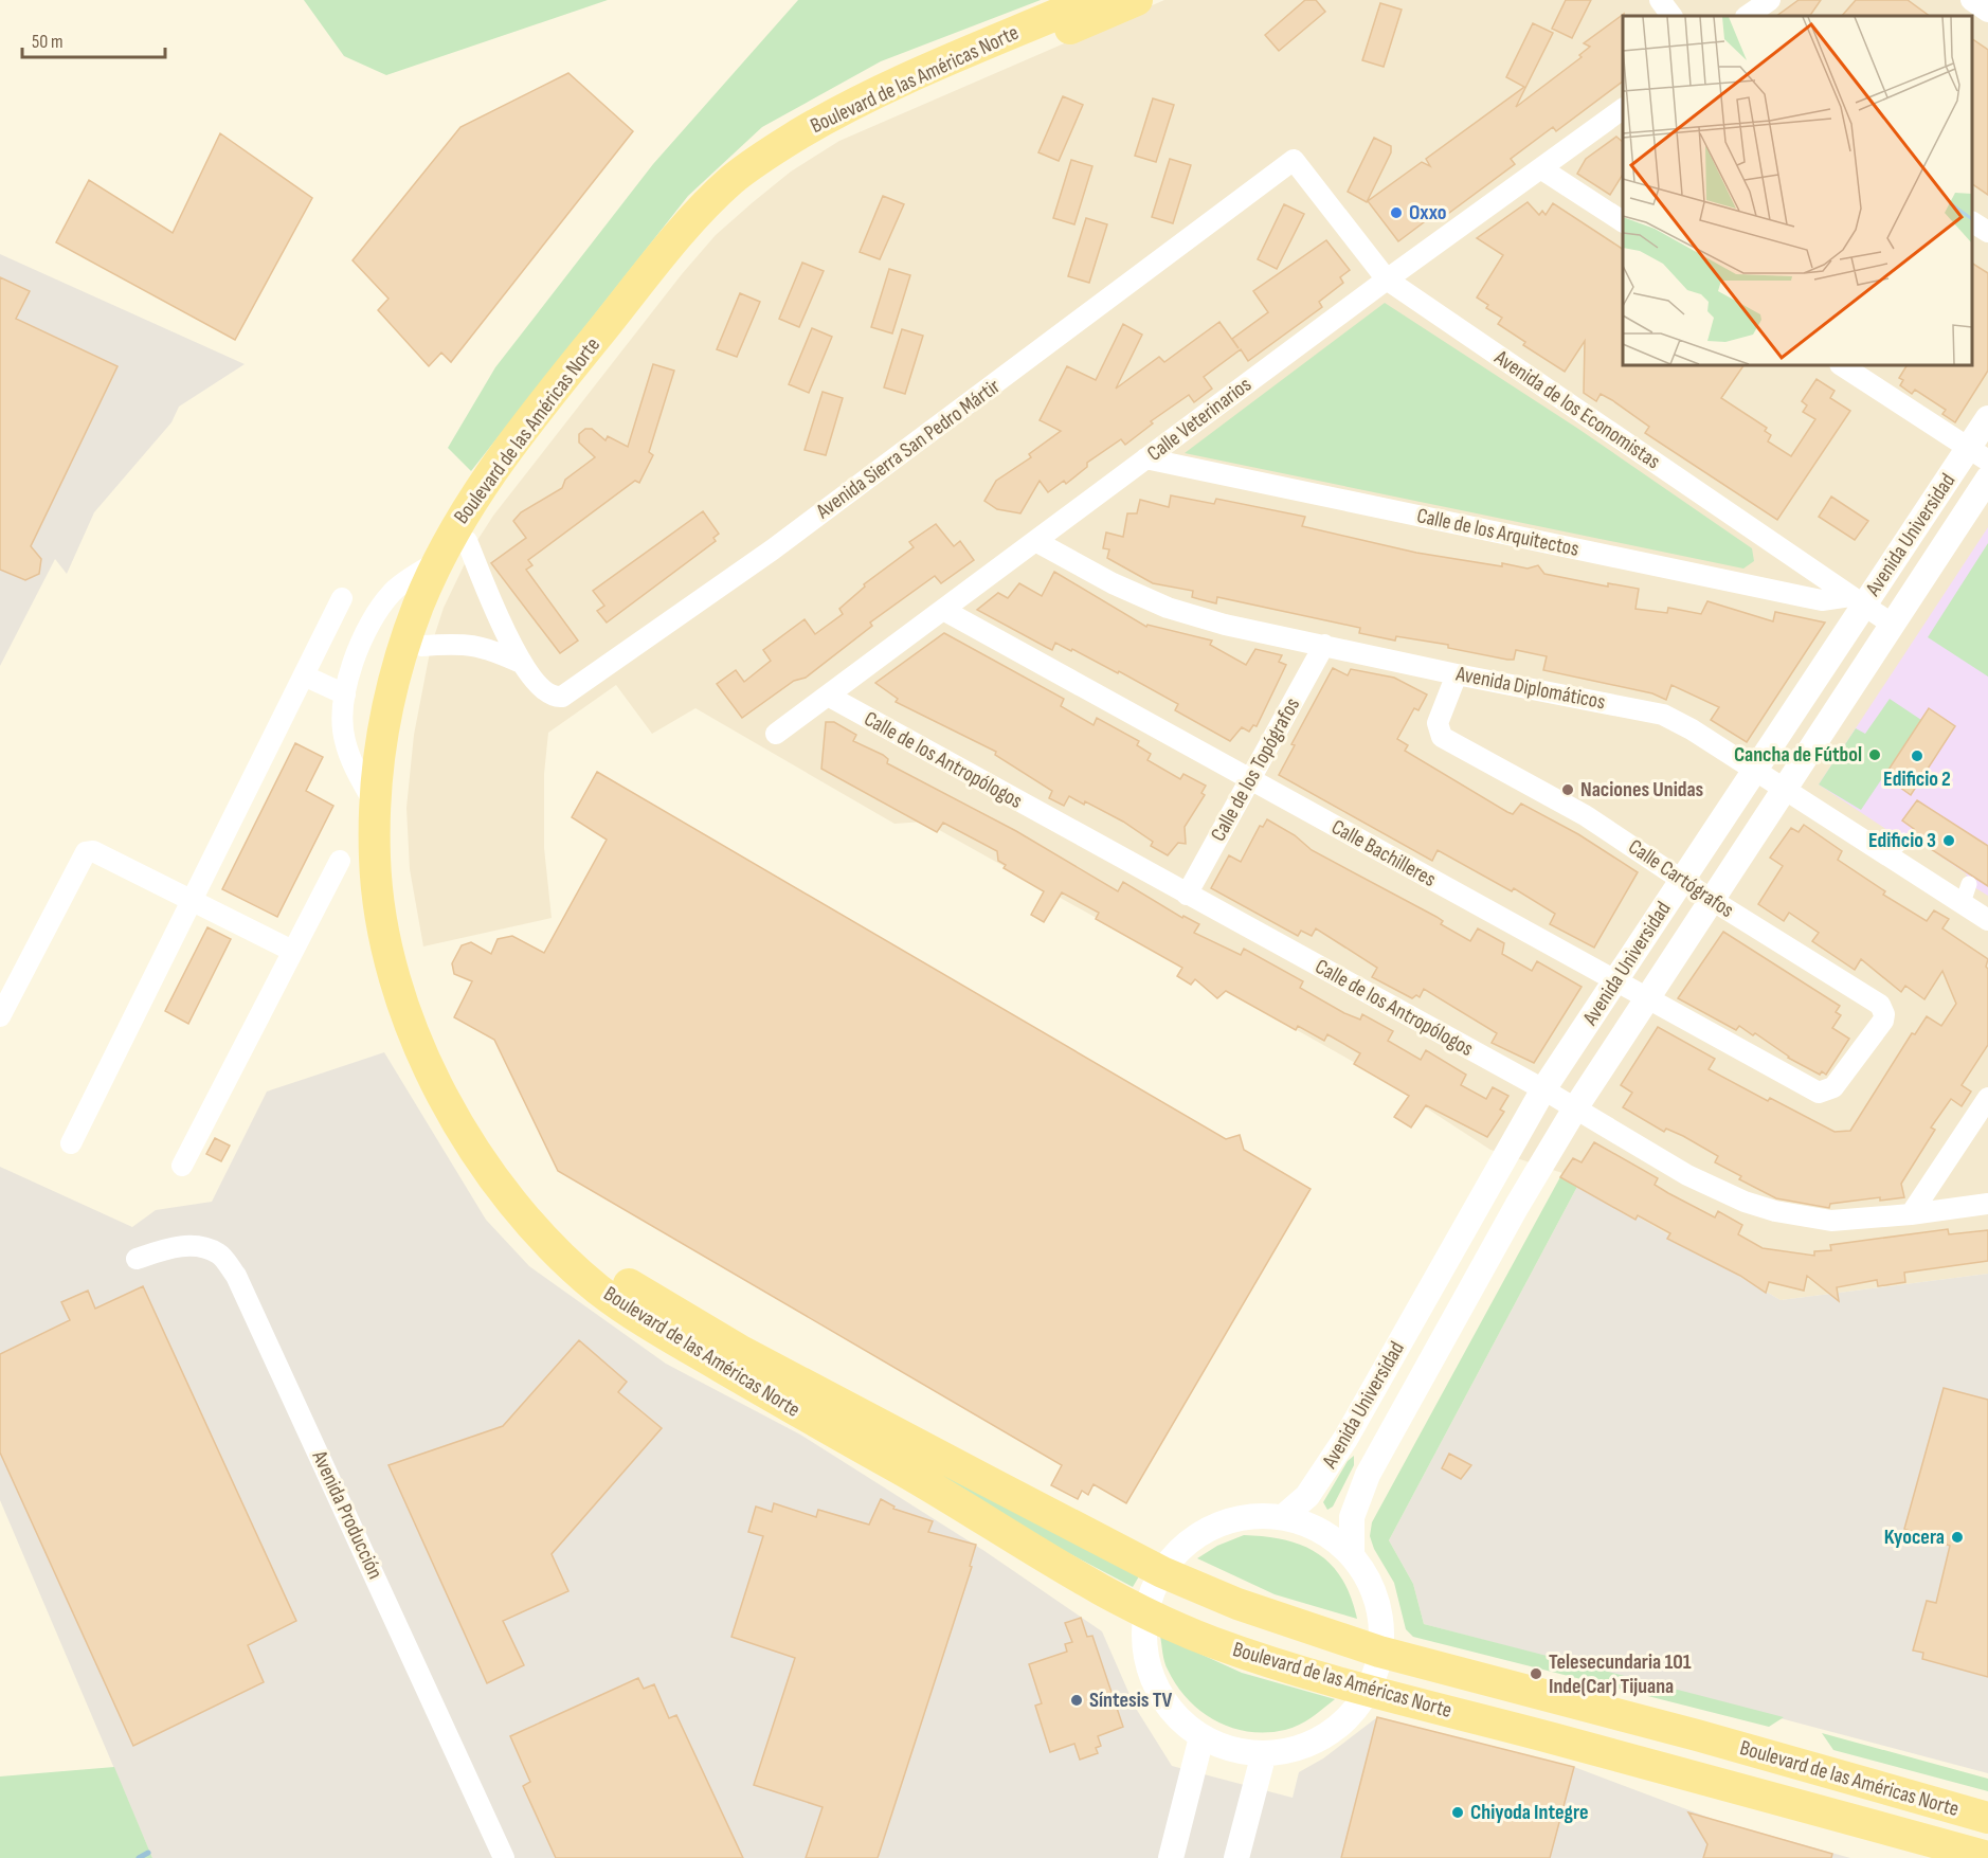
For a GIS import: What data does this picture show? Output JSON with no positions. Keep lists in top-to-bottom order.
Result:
{
  "streets": {
    "main road": ["Boulevard de las Américas Norte"],
    "street": [
      "Avenida de los Economistas",
      "Calle Veterinarios",
      "Avenida Sierra San Pedro Mártir",
      "Calle de los Arquitectos",
      "Avenida Universidad",
      "Avenida Diplomáticos",
      "Calle de los Antropólogos",
      "Calle de los Topógrafos",
      "Calle Bachilleres",
      "Calle Cartógrafos",
      "Avenida Producción"
    ]
  },
  "crossings": [
    ["Boulevard de las Américas Norte", "Avenida Sierra San Pedro Mártir"],
    ["Avenida de los Economistas", "Calle Veterinarios"],
    ["Avenida de los Economistas", "Avenida Sierra San Pedro Mártir"],
    ["Avenida de los Economistas", "Calle de los Arquitectos"],
    ["Avenida de los Economistas", "Avenida Universidad"],
    ["Calle Veterinarios", "Calle de los Arquitectos"],
    ["Calle Veterinarios", "Avenida Diplomáticos"],
    ["Calle Veterinarios", "Calle de los Antropólogos"],
    ["Calle Veterinarios", "Calle Bachilleres"],
    ["Calle de los Arquitectos", "Avenida Universidad"],
    ["Avenida Universidad", "Avenida Diplomáticos"],
    ["Avenida Universidad", "Calle de los Antropólogos"],
    ["Avenida Universidad", "Calle Bachilleres"],
    ["Avenida Universidad", "Calle Cartógrafos"],
    ["Avenida Diplomáticos", "Calle de los Topógrafos"],
    ["Avenida Diplomáticos", "Calle Cartógrafos"],
    ["Calle de los Antropólogos", "Calle de los Topógrafos"],
    ["Calle de los Topógrafos", "Calle Bachilleres"],
    ["Calle Bachilleres", "Calle Cartógrafos"]
  ],
  "places": [
    "Oxxo",
    "Cancha de Fútbol",
    "Edificio 2",
    "Naciones Unidas",
    "Edificio 3",
    "Kyocera",
    "Telesecundaria 101 Inde(Car) Tijuana",
    "Síntesis TV",
    "Chiyoda Integre"
  ],
  "scale_bar": "50 m"
}
